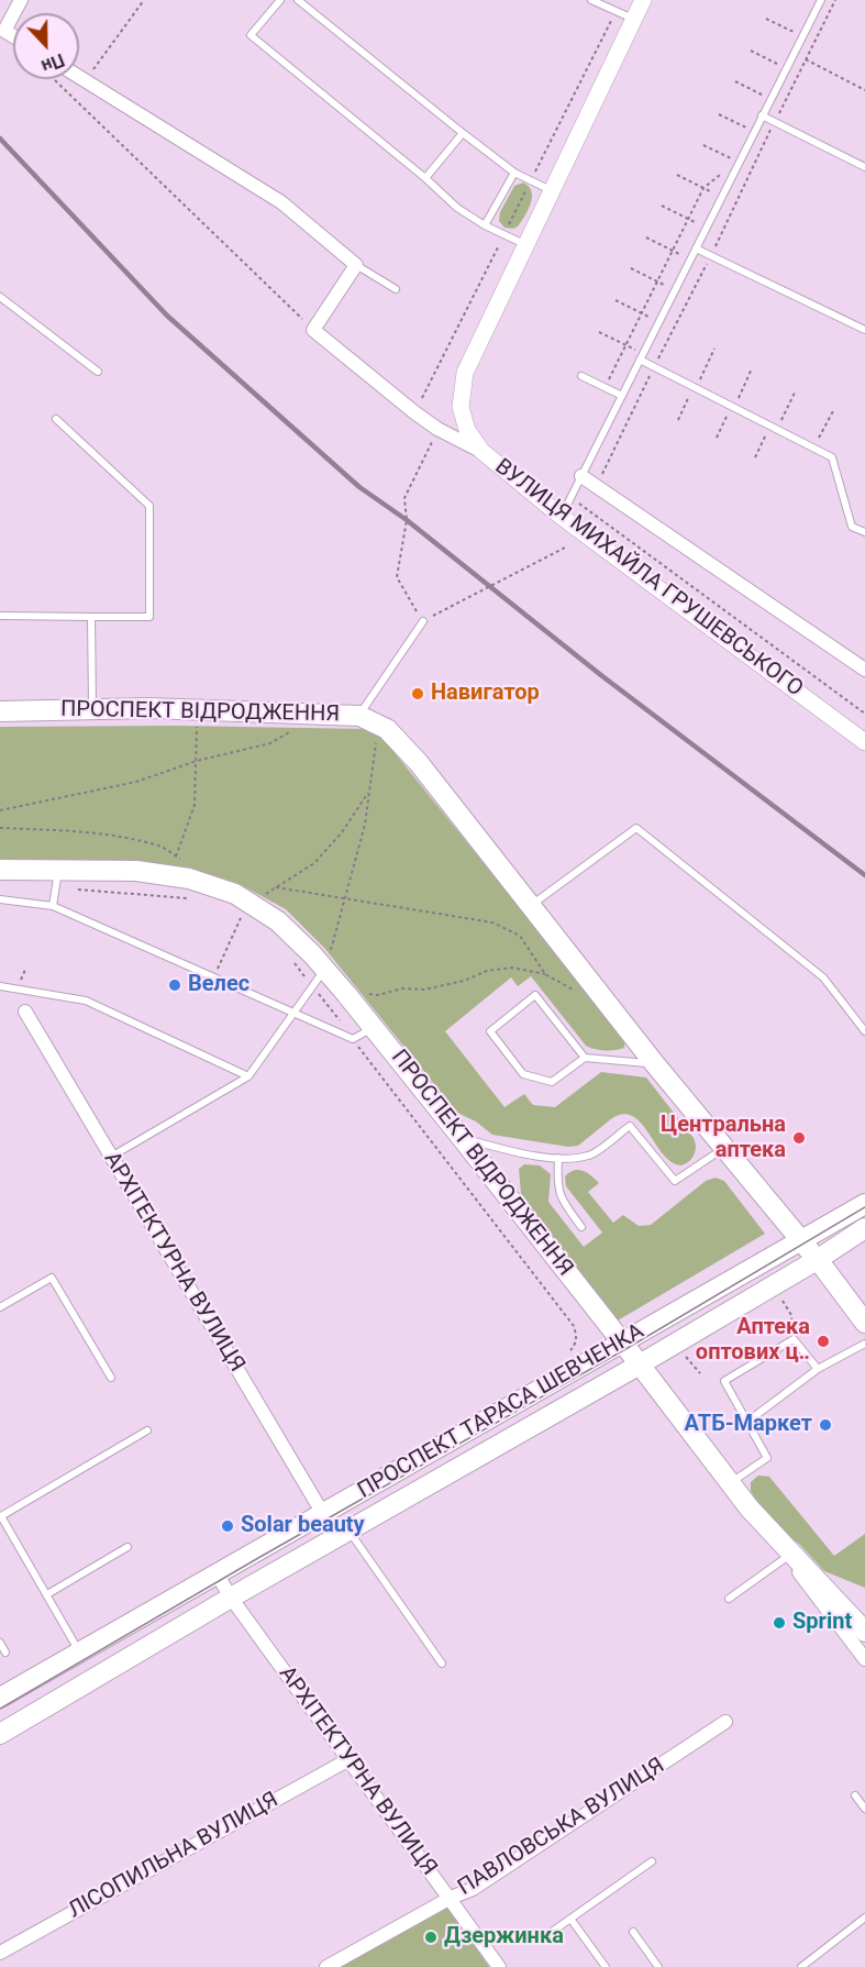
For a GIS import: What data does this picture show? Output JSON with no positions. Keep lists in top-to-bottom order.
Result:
{
  "streets": {
    "main road": ["ПРОСПЕКТ ВІДРОДЖЕННЯ", "ПРОСПЕКТ ТАРАСА ШЕВЧЕНКА"],
    "street": [
      "ВУЛИЦЯ МИХАЙЛА ГРУШЕВСЬКОГО",
      "АРХІТЕКТУРНА ВУЛИЦЯ",
      "ПАВЛОВСЬКА ВУЛИЦЯ",
      "ЛІСОПИЛЬНА ВУЛИЦЯ"
    ]
  },
  "crossings": [
    ["ПРОСПЕКТ ВІДРОДЖЕННЯ", "ПРОСПЕКТ ТАРАСА ШЕВЧЕНКА"],
    ["АРХІТЕКТУРНА ВУЛИЦЯ", "ПРОСПЕКТ ТАРАСА ШЕВЧЕНКА"],
    ["АРХІТЕКТУРНА ВУЛИЦЯ", "ПАВЛОВСЬКА ВУЛИЦЯ"],
    ["АРХІТЕКТУРНА ВУЛИЦЯ", "ЛІСОПИЛЬНА ВУЛИЦЯ"]
  ],
  "places": [
    "Навигатор",
    "Велес",
    "Центральна аптека",
    "Аптека оптових ц‥",
    "АТБ-Маркет",
    "Solar beauty",
    "Sprint",
    "Дзержинка"
  ],
  "north": "bottom"
}
